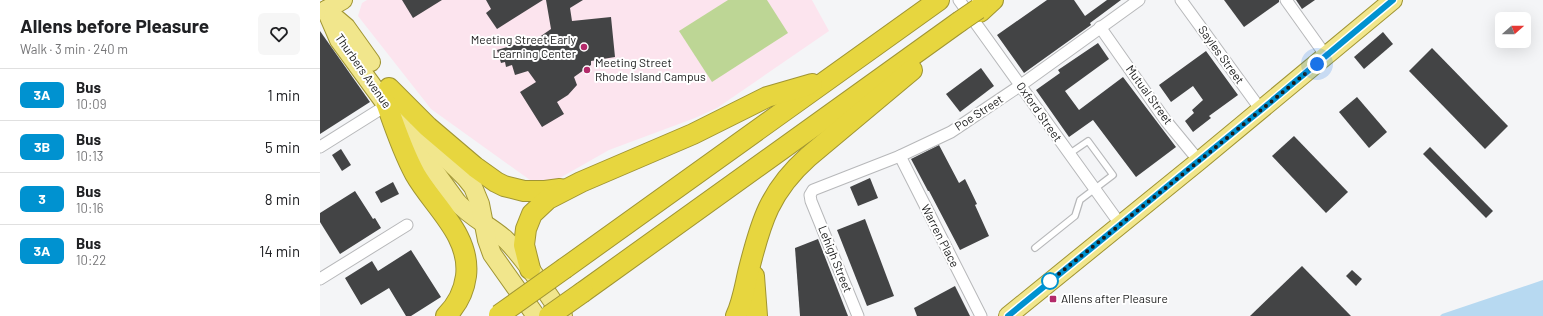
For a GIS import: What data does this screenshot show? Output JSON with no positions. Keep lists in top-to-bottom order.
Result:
{
  "streets": {
    "main road": ["Thurbers Avenue"],
    "street": [
      "Sayles Street",
      "Mutual Street",
      "Oxford Street",
      "Poe Street",
      "Warren Place",
      "Lehigh Street"
    ]
  },
  "crossings": [
    ["Mutual Street", "Poe Street"],
    ["Oxford Street", "Poe Street"],
    ["Poe Street", "Warren Place"],
    ["Poe Street", "Lehigh Street"]
  ],
  "places": {
    "other": ["Meeting Street Early Learning Center", "Meeting Street Rhode Island Campus"],
    "transit": ["Allens after Pleasure"]
  },
  "lines": ["bus line 3A"],
  "north": "right",
  "page": {
    "heading": ["Allens before Pleasure", "Walk · 3 min · 240 m"],
    "list": [
      {
        "mark": "3A",
        "name": "Bus",
        "note": "10:09",
        "value": "1 min"
      },
      {
        "mark": "3B",
        "name": "Bus",
        "note": "10:13",
        "value": "5 min"
      },
      {
        "mark": "3",
        "name": "Bus",
        "note": "10:16",
        "value": "8 min"
      },
      {
        "mark": "3A",
        "name": "Bus",
        "note": "10:22",
        "value": "14 min"
      }
    ]
  }
}
